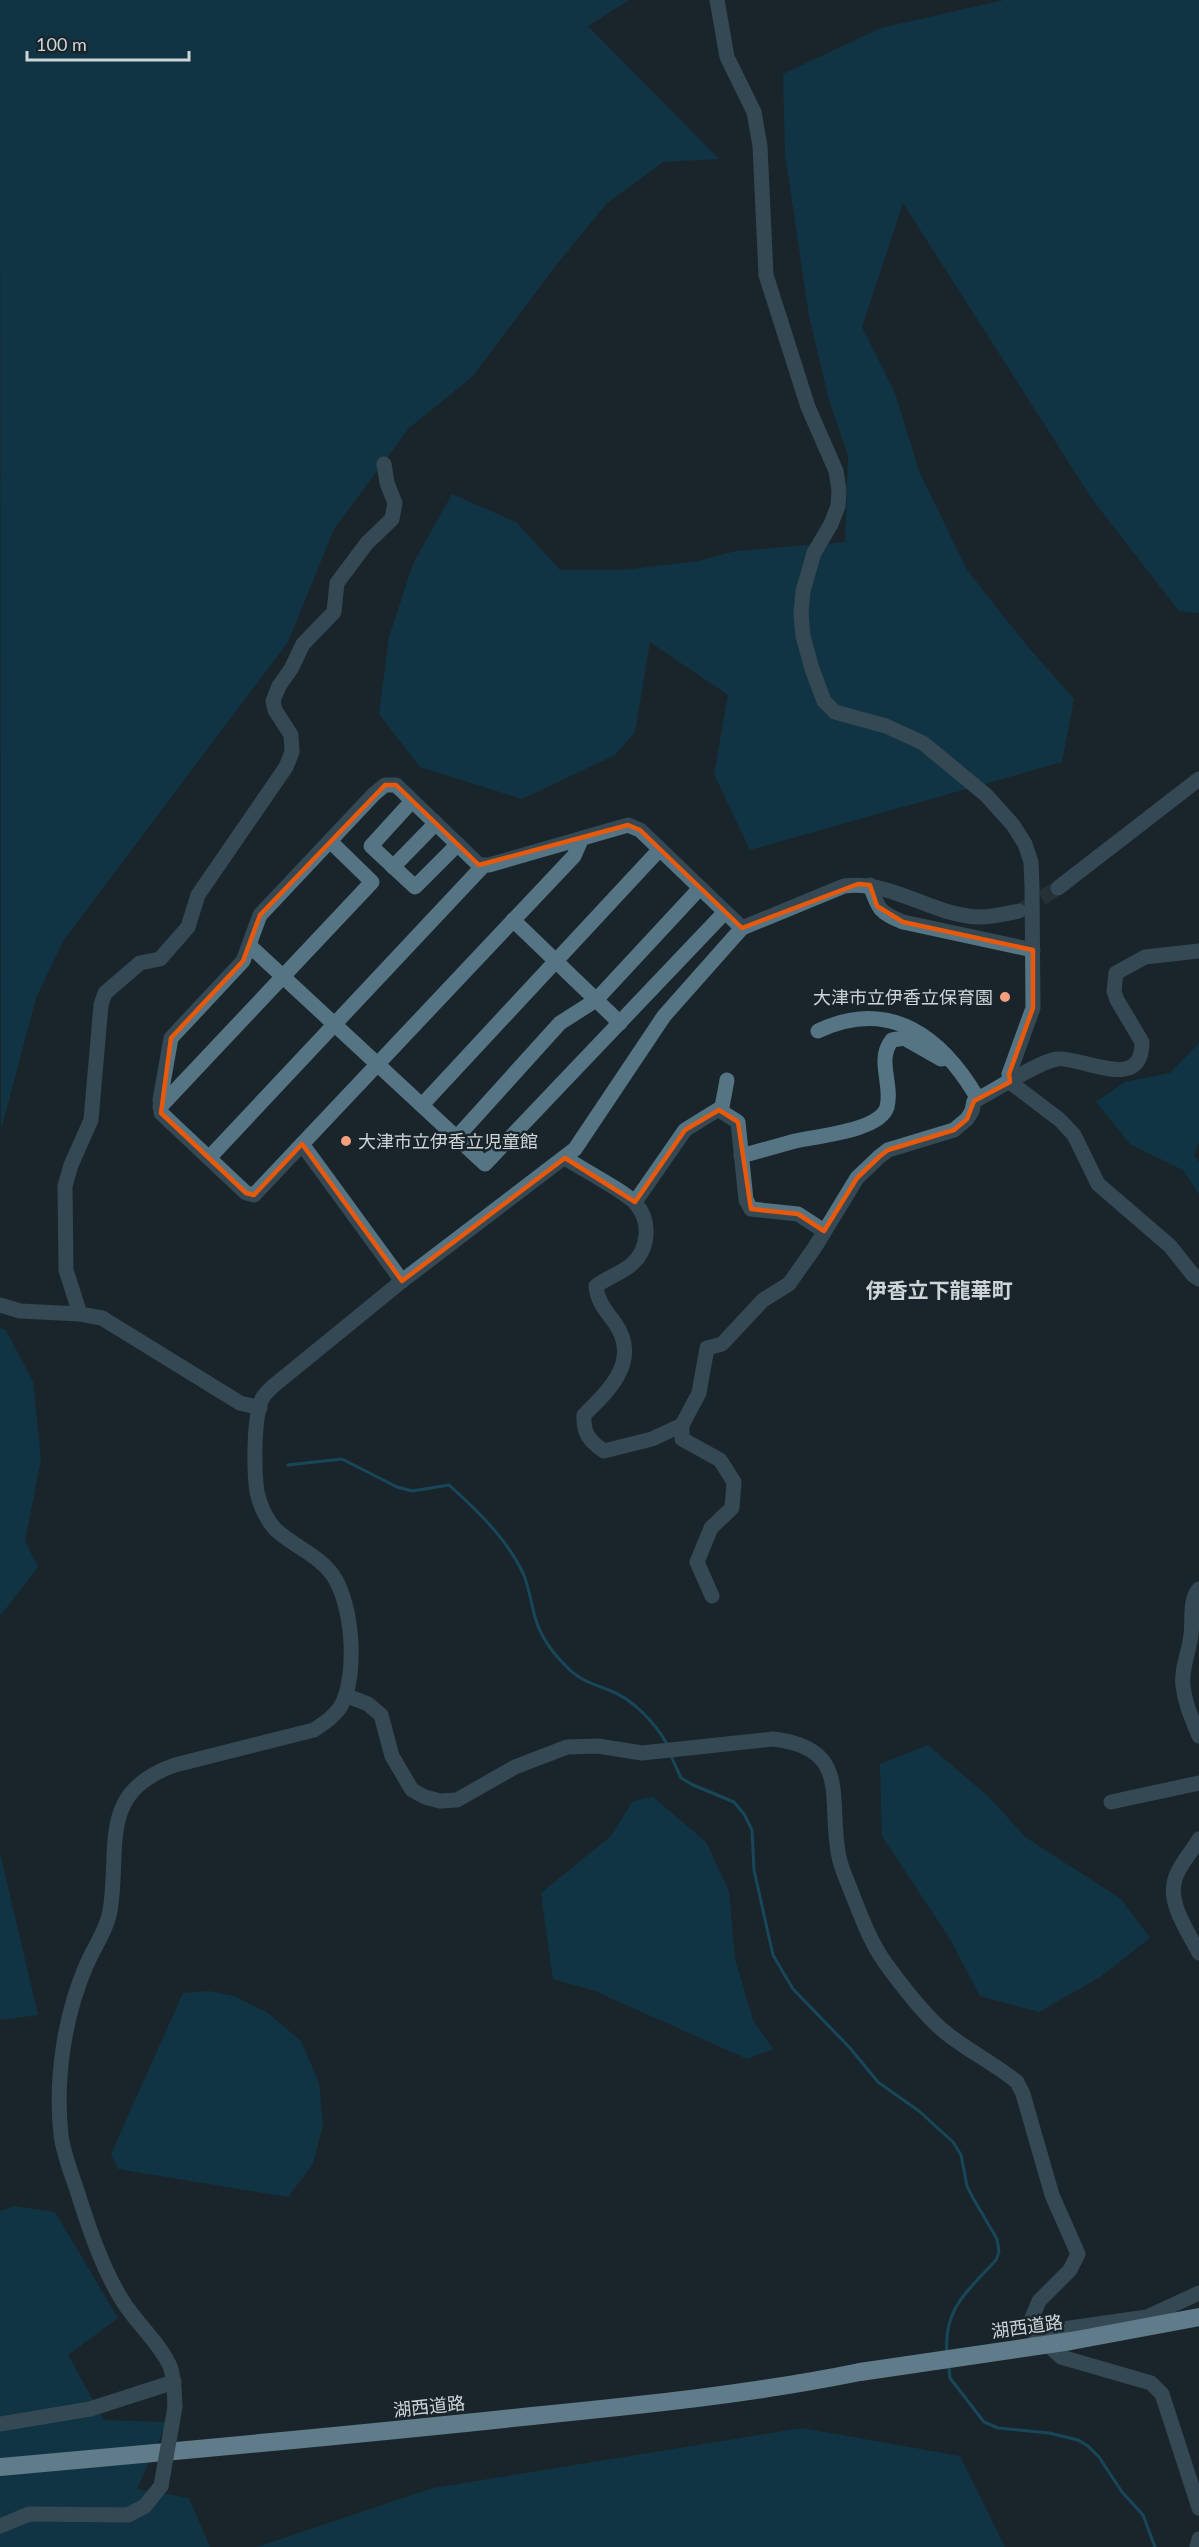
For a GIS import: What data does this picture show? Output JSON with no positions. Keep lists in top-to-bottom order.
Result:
{
  "streets": {
    "highway": ["湖西道路"]
  },
  "districts": ["伊香立下龍華町"],
  "places": ["大津市立伊香立保育園", "大津市立伊香立児童館"],
  "scale_bar": "100 m"
}
